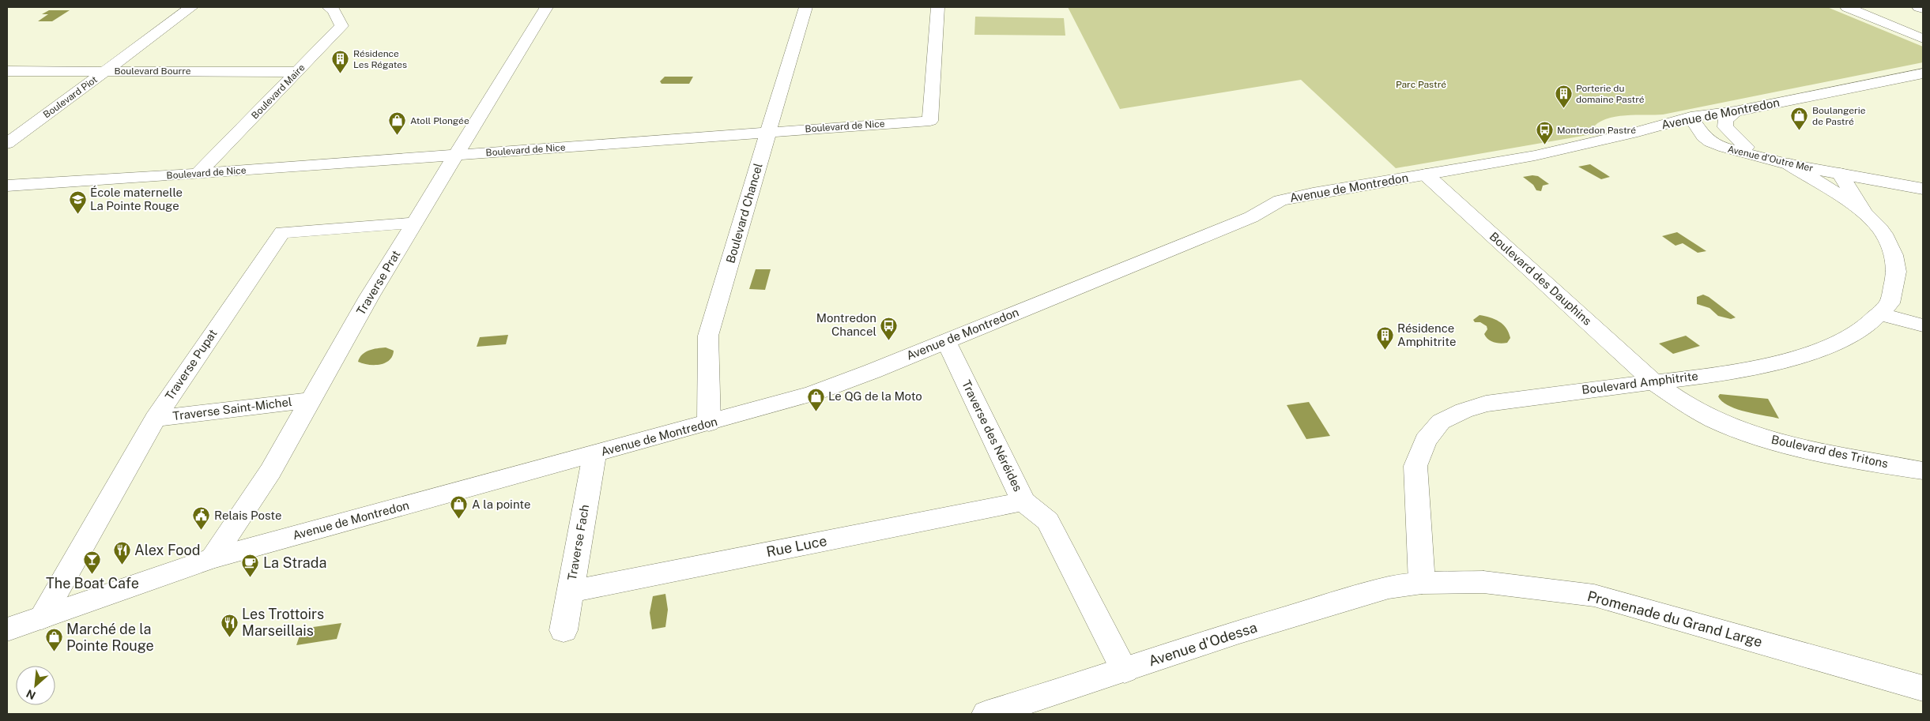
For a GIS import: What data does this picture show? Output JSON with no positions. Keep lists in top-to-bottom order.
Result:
{
  "streets": {
    "street": [
      "Boulevard Bourre",
      "Boulevard Maire",
      "Boulevard Piot",
      "Avenue de Montredon",
      "Boulevard de Nice",
      "Avenue d'Outre Mer",
      "Boulevard Chancel",
      "Boulevard des Dauphins",
      "Traverse Prat",
      "Traverse Pupat",
      "Boulevard Amphitrite",
      "Traverse Saint-Michel",
      "Traverse des Néréides",
      "Boulevard des Tritons",
      "Traverse Fach",
      "Rue Luce",
      "Promenade du Grand Large",
      "Avenue d'Odessa"
    ]
  },
  "crossings": [
    ["Boulevard Bourre", "Boulevard Maire"],
    ["Boulevard Bourre", "Boulevard Piot"],
    ["Boulevard Maire", "Boulevard de Nice"],
    ["Avenue de Montredon", "Avenue d'Outre Mer"],
    ["Avenue de Montredon", "Boulevard Chancel"],
    ["Avenue de Montredon", "Boulevard des Dauphins"],
    ["Avenue de Montredon", "Traverse Prat"],
    ["Avenue de Montredon", "Traverse Pupat"],
    ["Avenue de Montredon", "Traverse des Néréides"],
    ["Avenue de Montredon", "Traverse Fach"],
    ["Boulevard de Nice", "Boulevard Chancel"],
    ["Boulevard de Nice", "Traverse Prat"],
    ["Avenue d'Outre Mer", "Boulevard Amphitrite"],
    ["Boulevard des Dauphins", "Boulevard Amphitrite"],
    ["Boulevard des Dauphins", "Boulevard des Tritons"],
    ["Traverse Prat", "Traverse Pupat"],
    ["Traverse Prat", "Traverse Saint-Michel"],
    ["Traverse Pupat", "Traverse Saint-Michel"],
    ["Boulevard Amphitrite", "Boulevard des Tritons"],
    ["Boulevard Amphitrite", "Promenade du Grand Large"],
    ["Boulevard Amphitrite", "Avenue d'Odessa"],
    ["Traverse des Néréides", "Rue Luce"],
    ["Traverse des Néréides", "Avenue d'Odessa"],
    ["Traverse Fach", "Rue Luce"],
    ["Promenade du Grand Large", "Avenue d'Odessa"]
  ],
  "parks": ["Parc Pastré"],
  "places": {
    "building": ["Résidence Les Régates", "Porterie du domaine Pastré", "Résidence Amphitrite"],
    "shop": [
      "Boulangerie de Pastré",
      "Atoll Plongée",
      "Le QG de la Moto",
      "A la pointe",
      "Marché de la Pointe Rouge"
    ],
    "bus stop": ["Montredon Pastré", "Montredon Chancel"],
    "school or university": ["École maternelle La Pointe Rouge"],
    "public building": ["Relais Poste"],
    "restaurant": ["Alex Food", "Les Trottoirs Marseillais"],
    "bar": ["The Boat Cafe"],
    "cafe": ["La Strada"]
  },
  "north": "bottom left"
}
